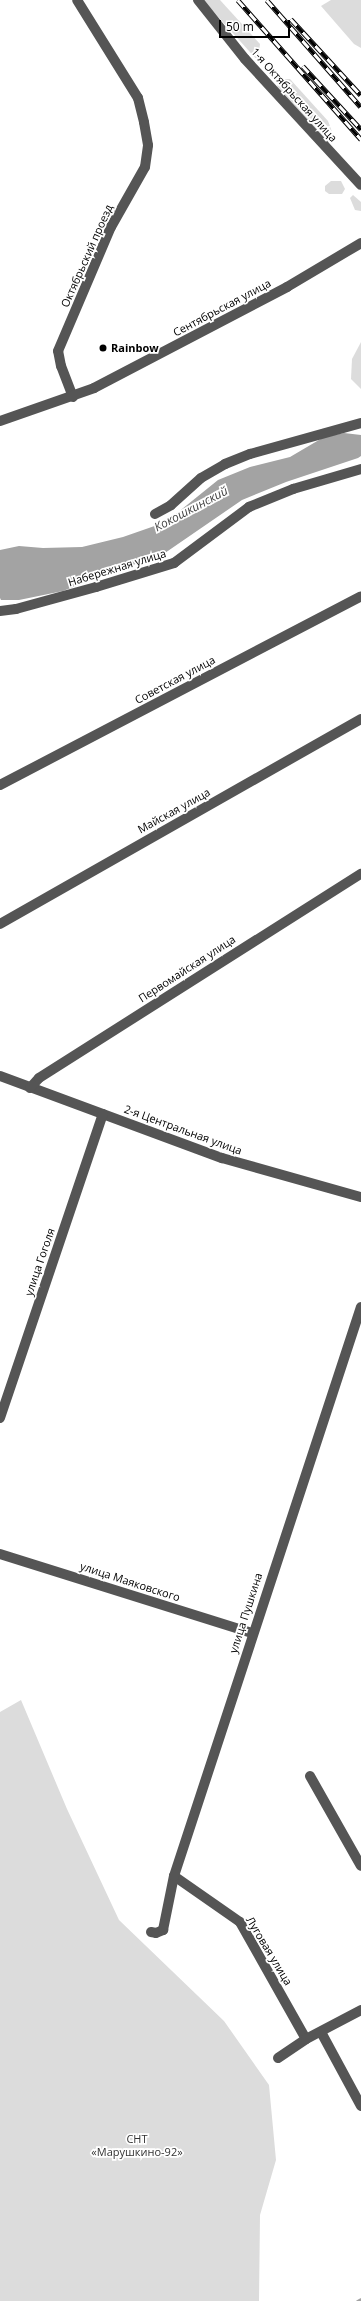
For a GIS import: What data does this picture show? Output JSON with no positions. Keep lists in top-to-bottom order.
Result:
{
  "streets": {
    "street": [
      "1-я Октябрьская улица",
      "Октябрьский проезд",
      "Сентябрьская улица",
      "Набережная улица",
      "Советская улица",
      "Майская улица",
      "Первомайская улица",
      "2-я Центральная улица",
      "улица Гоголя",
      "улица Маяковского",
      "улица Пушкина",
      "Луговая улица"
    ]
  },
  "crossings": [
    ["Октябрьский проезд", "Сентябрьская улица"],
    ["Первомайская улица", "2-я Центральная улица"],
    ["2-я Центральная улица", "улица Гоголя"],
    ["улица Маяковского", "улица Пушкина"],
    ["улица Пушкина", "Луговая улица"]
  ],
  "water": ["Кокошкинский"],
  "parks": ["СНТ «Марушкино-92»"],
  "places": ["Rainbow"],
  "scale_bar": "50 m"
}
